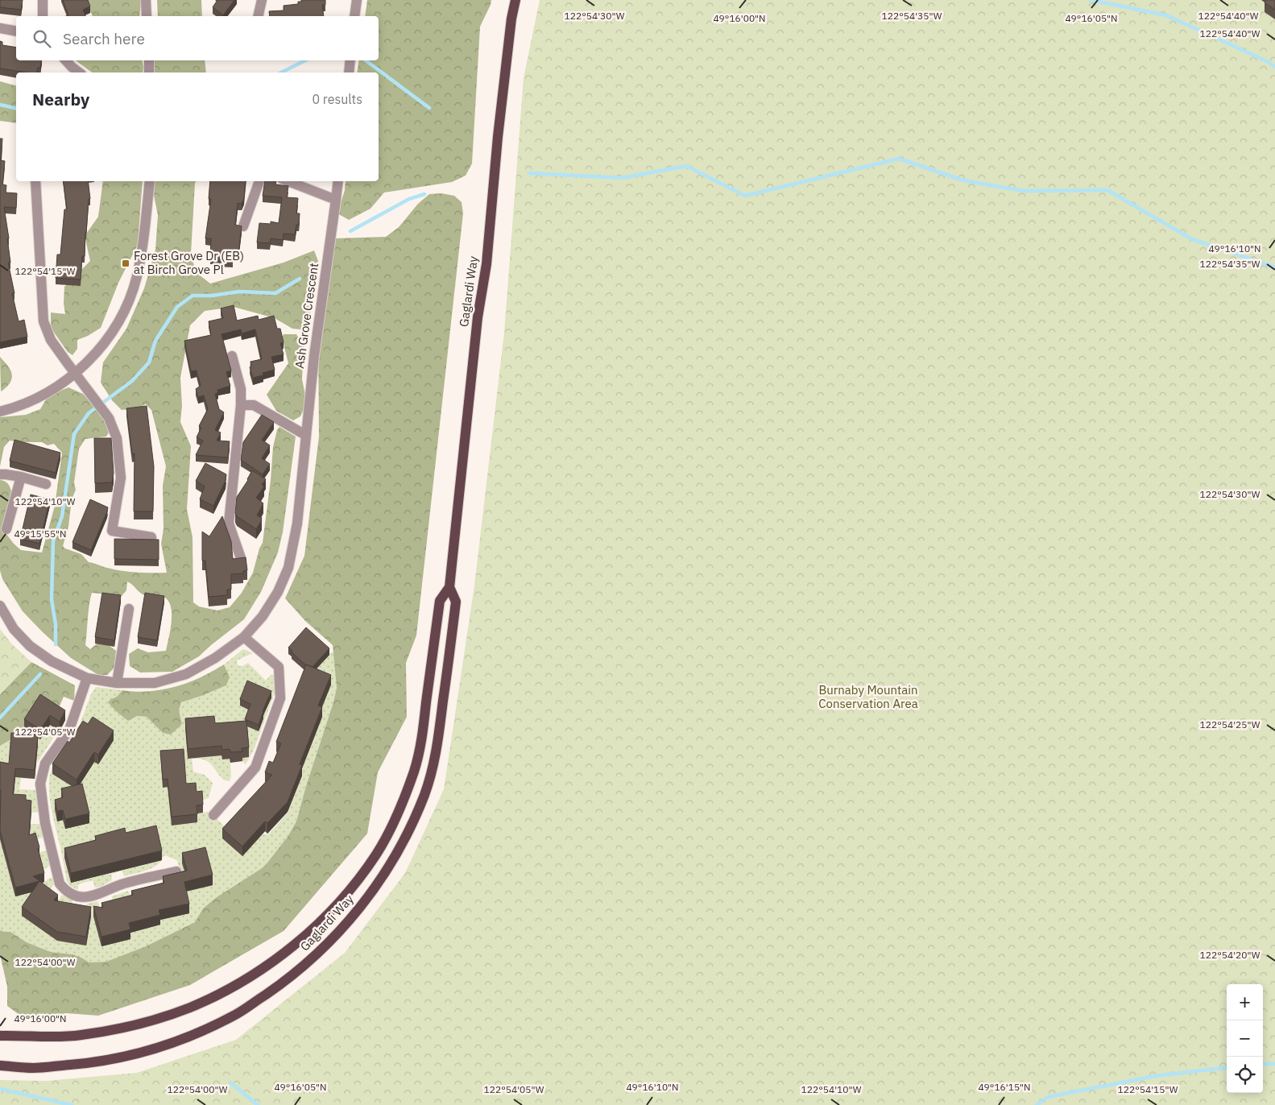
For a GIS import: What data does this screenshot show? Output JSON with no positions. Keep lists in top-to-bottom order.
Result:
{
  "streets": {
    "main road": ["Gaglardi Way"],
    "street": ["Ash Grove Crescent"]
  },
  "parks": ["Burnaby Mountain Conservation Area"],
  "places": {
    "transit": ["Forest Grove Dr (EB) at Birch Grove Pl"]
  },
  "page": {
    "search": "Search here",
    "heading": ["Nearby", "0 results"],
    "map_buttons": ["+", "−"]
  },
  "coordinates": [
    "122°54'30\"W",
    "122°54'35\"W",
    "122°54'40\"W",
    "49°16'00\"N",
    "49°16'05\"N",
    "49°16'10\"N",
    "122°54'15\"W",
    "122°54'10\"W",
    "49°15'55\"N",
    "122°54'25\"W",
    "122°54'05\"W",
    "122°54'20\"W",
    "122°54'00\"W",
    "49°16'15\"N"
  ]
}
